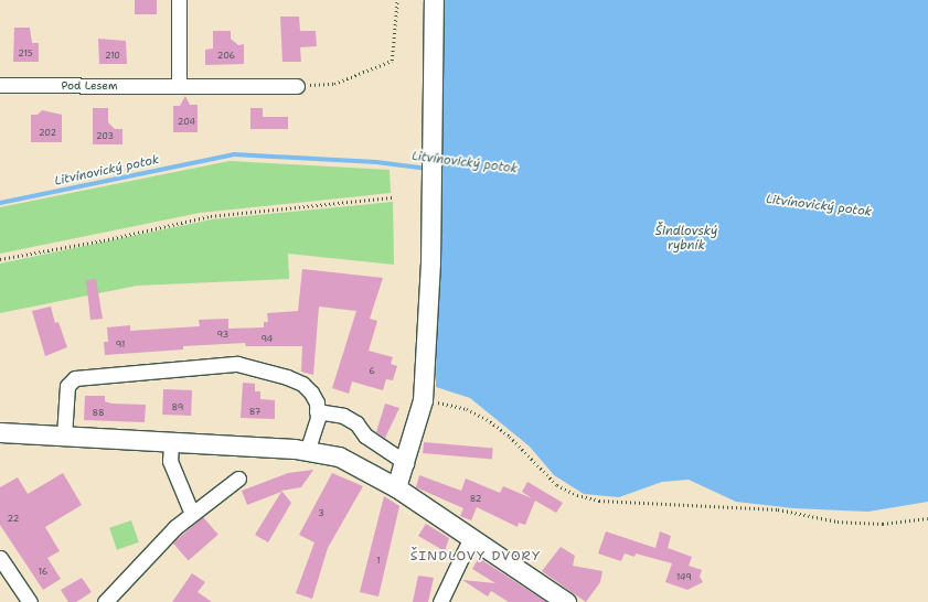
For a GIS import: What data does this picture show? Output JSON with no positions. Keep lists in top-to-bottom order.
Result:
{
  "streets": {
    "street": ["Pod Lesem"]
  },
  "districts": ["ŠINDLOVY DVORY"],
  "water": ["Litvínovický potok", "Šindlovský rybník"],
  "house_numbers": [
    "215",
    "210",
    "206",
    "204",
    "202",
    "203",
    "93",
    "94",
    "91",
    "6",
    "89",
    "87",
    "88",
    "82",
    "3",
    "22",
    "1",
    "16",
    "149"
  ]
}
